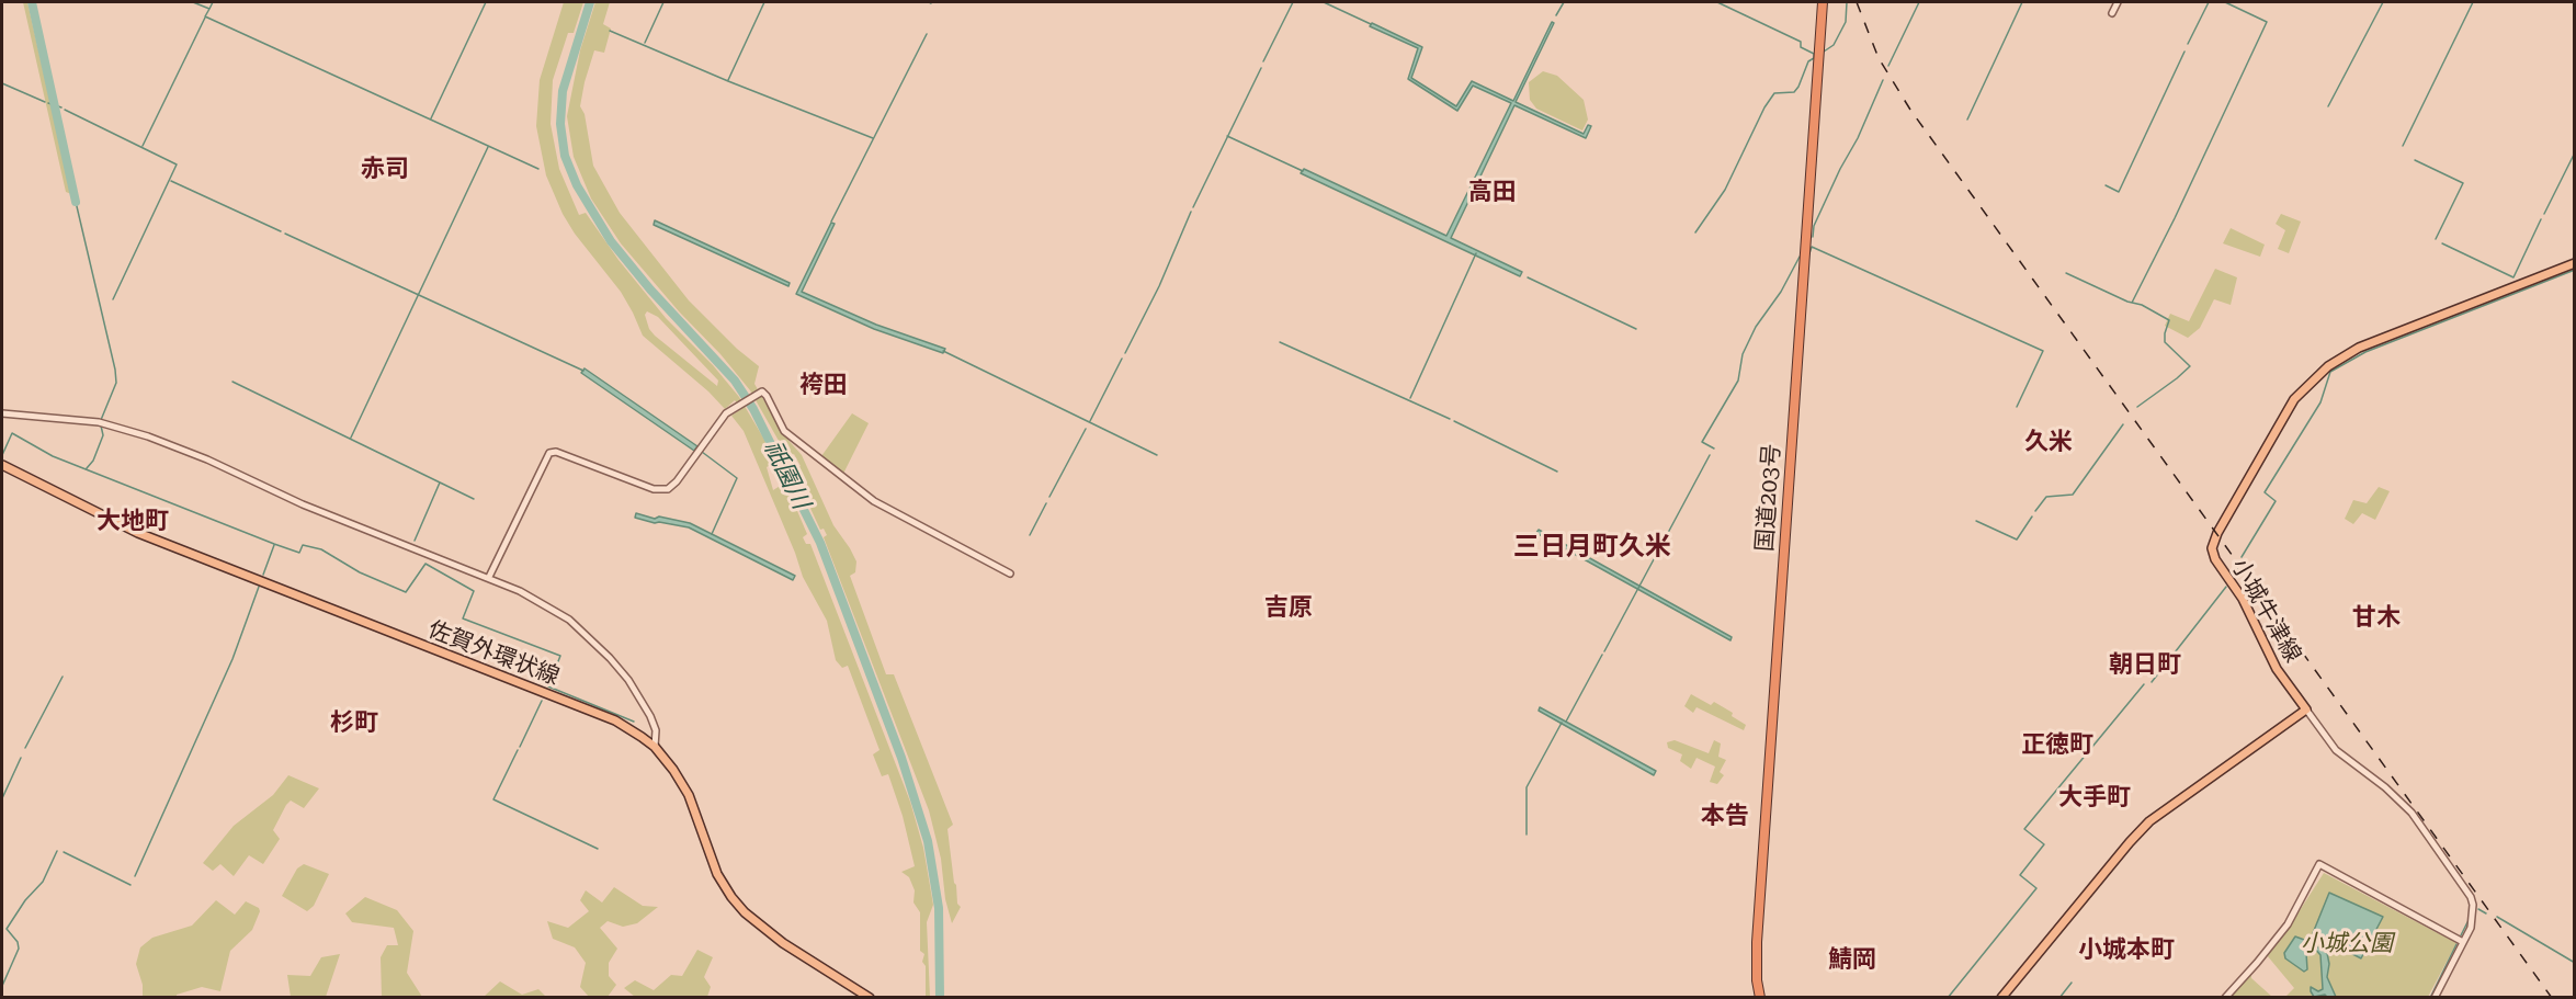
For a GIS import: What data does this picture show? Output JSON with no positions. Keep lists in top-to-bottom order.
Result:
{
  "streets": {
    "highway": ["国道203号"],
    "main road": ["小城牛津線", "佐賀外環状線"]
  },
  "districts": [
    "赤司",
    "高田",
    "袴田",
    "久米",
    "大地町",
    "三日月町久米",
    "吉原",
    "甘木",
    "朝日町",
    "杉町",
    "正徳町",
    "大手町",
    "本告",
    "小城本町",
    "鯖岡"
  ],
  "water": ["祇園川"],
  "parks": ["小城公園"]
}
